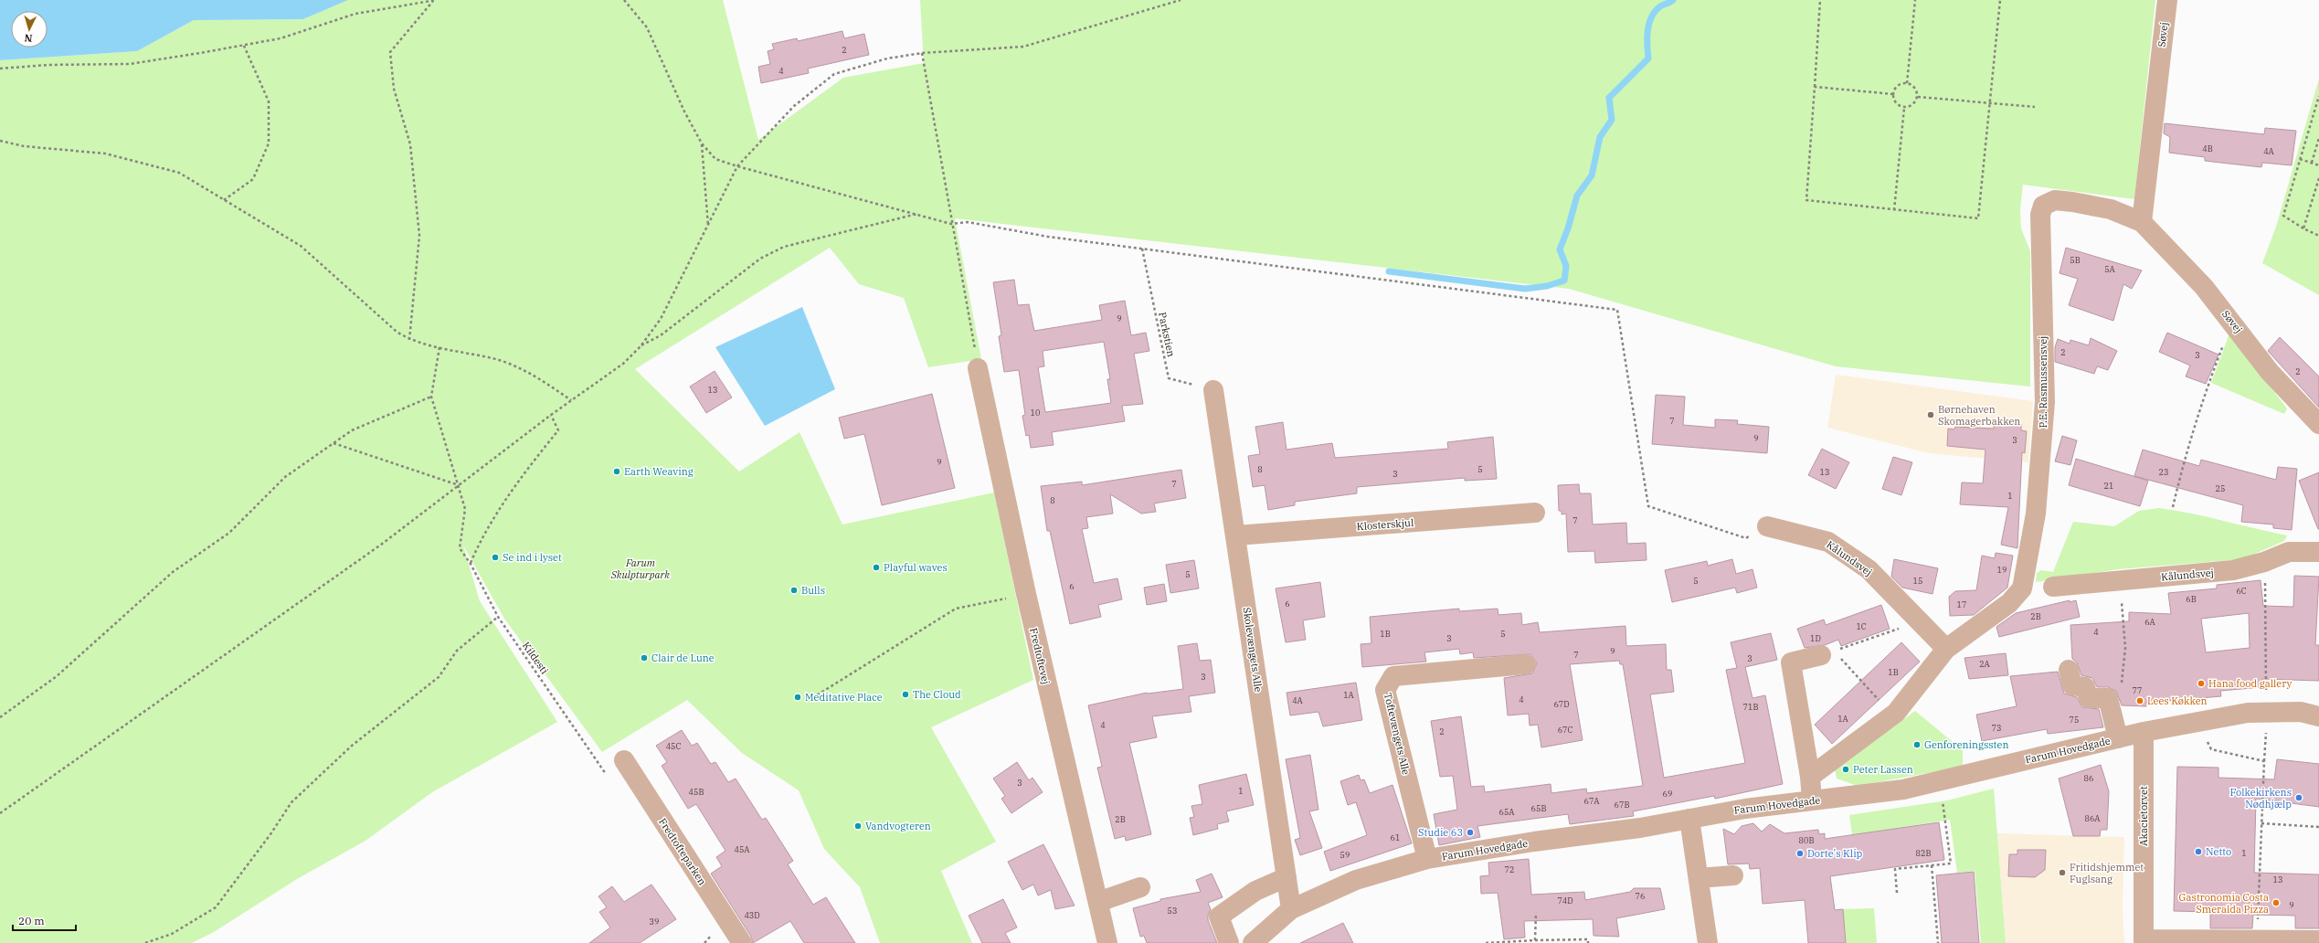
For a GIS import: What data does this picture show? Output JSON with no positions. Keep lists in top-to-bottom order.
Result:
{
  "streets": {
    "street": [
      "Søvej",
      "P.E. Rasmussensvej",
      "Klosterskjul",
      "Kålundsvej",
      "Skolevængets Alle",
      "Fredtoftevej",
      "Toftevængets Alle",
      "Farum Hovedgade",
      "Akacietorvet",
      "Fredtofteparken"
    ],
    "path": ["Parkstien", "Kildesti"]
  },
  "crossings": [
    ["Søvej", "P.E. Rasmussensvej"],
    ["Parkstien", "Skolevængets Alle"],
    ["P.E. Rasmussensvej", "Kålundsvej"],
    ["Klosterskjul", "Skolevængets Alle"],
    ["Skolevængets Alle", "Farum Hovedgade"],
    ["Toftevængets Alle", "Farum Hovedgade"],
    ["Farum Hovedgade", "Akacietorvet"]
  ],
  "parks": ["Farum Skulpturpark"],
  "places": [
    "Børnehaven Skomagerbakken",
    "Earth Weaving",
    "Se ind i lyset",
    "Playful waves",
    "Bulls",
    "Clair de Lune",
    "Hana food gallery",
    "The Cloud",
    "Meditative Place",
    "Lees Køkken",
    "Genforeningssten",
    "Peter Lassen",
    "Folkekirkens Nødhjælp",
    "Vandvogteren",
    "Studie 63",
    "Netto",
    "Dorte's Klip",
    "Fritidshjemmet Fuglsang",
    "Gastronomia Costa Smeralda Pizza"
  ],
  "house_numbers": [
    "2",
    "4",
    "4B",
    "4A",
    "5B",
    "5A",
    "9",
    "2",
    "3",
    "2",
    "13",
    "10",
    "7",
    "9",
    "3",
    "9",
    "8",
    "5",
    "13",
    "23",
    "3",
    "7",
    "21",
    "25",
    "1",
    "8",
    "7",
    "19",
    "5",
    "5",
    "15",
    "6",
    "6C",
    "6B",
    "6",
    "17",
    "2B",
    "6A",
    "1C",
    "4",
    "1B",
    "5",
    "3",
    "1D",
    "9",
    "7",
    "3",
    "2A",
    "1B",
    "3",
    "77",
    "1A",
    "4",
    "4A",
    "67D",
    "71B",
    "1A",
    "75",
    "4",
    "73",
    "67C",
    "2",
    "45C",
    "86",
    "3",
    "1",
    "45B",
    "69",
    "67A",
    "67B",
    "65B",
    "65A",
    "86A",
    "2B",
    "61",
    "80B",
    "45A",
    "82B",
    "1",
    "59",
    "72",
    "13",
    "76",
    "74D",
    "9",
    "53",
    "43D",
    "39"
  ],
  "scale_bar": "20 m",
  "north": "bottom"
}
